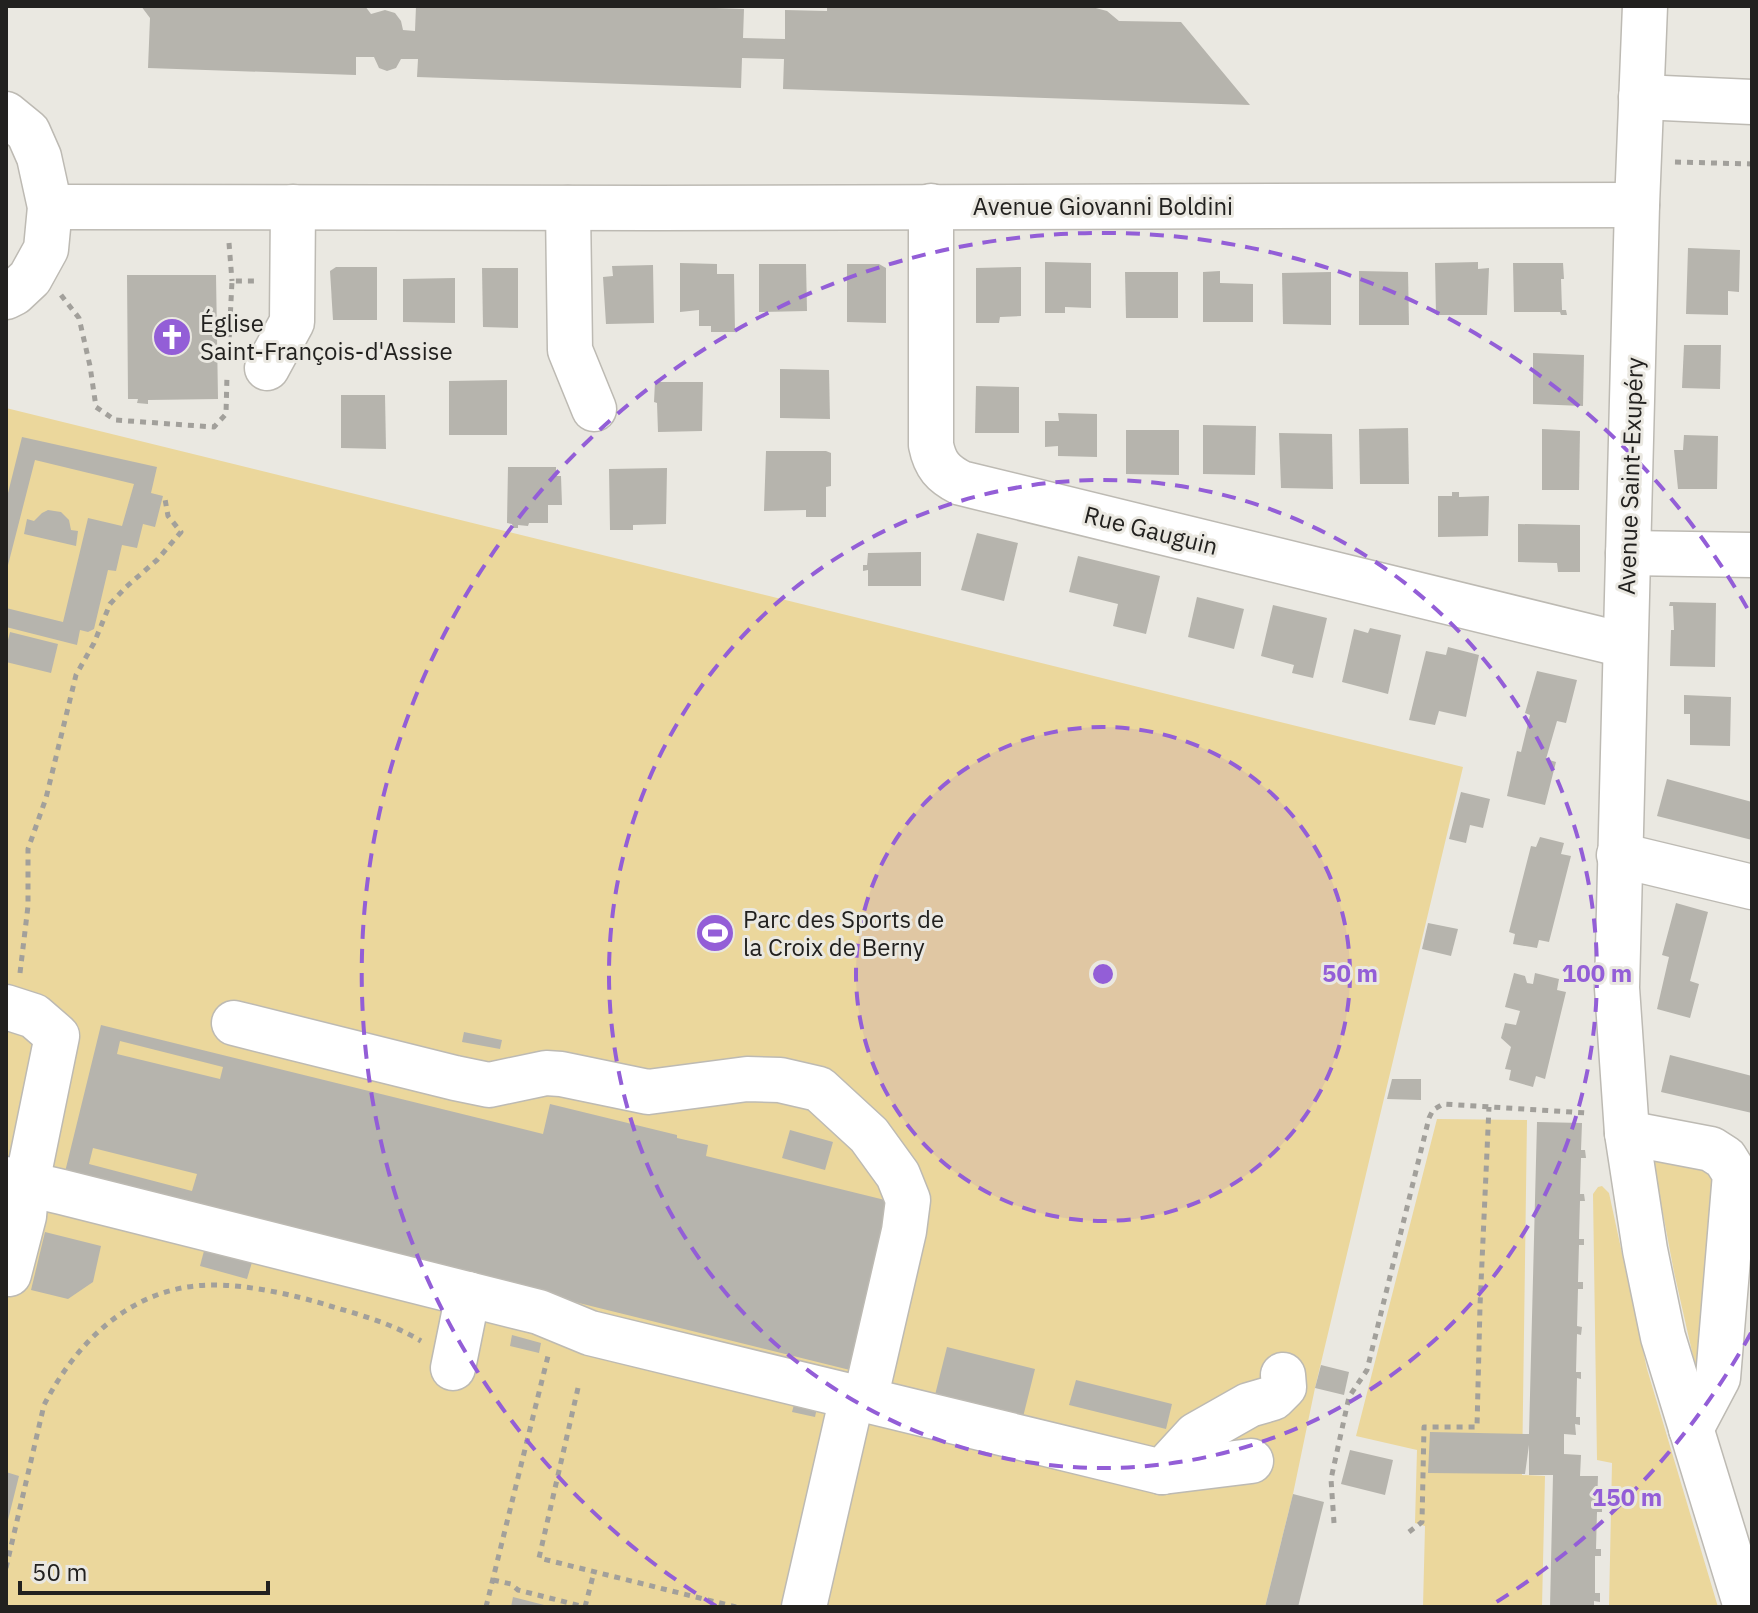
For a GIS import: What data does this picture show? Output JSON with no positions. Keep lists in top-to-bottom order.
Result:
{
  "streets": {
    "street": ["Avenue Giovanni Boldini", "Avenue Saint-Exupéry", "Rue Gauguin"]
  },
  "crossings": [
    ["Avenue Giovanni Boldini", "Avenue Saint-Exupéry"],
    ["Avenue Giovanni Boldini", "Rue Gauguin"],
    ["Avenue Saint-Exupéry", "Rue Gauguin"]
  ],
  "places": {
    "church": ["Église Saint-François-d'Assise"],
    "sports": ["Parc des Sports de la Croix de Berny"]
  },
  "scale_bar": "50 m",
  "rings": ["50 m", "100 m", "150 m"]
}
